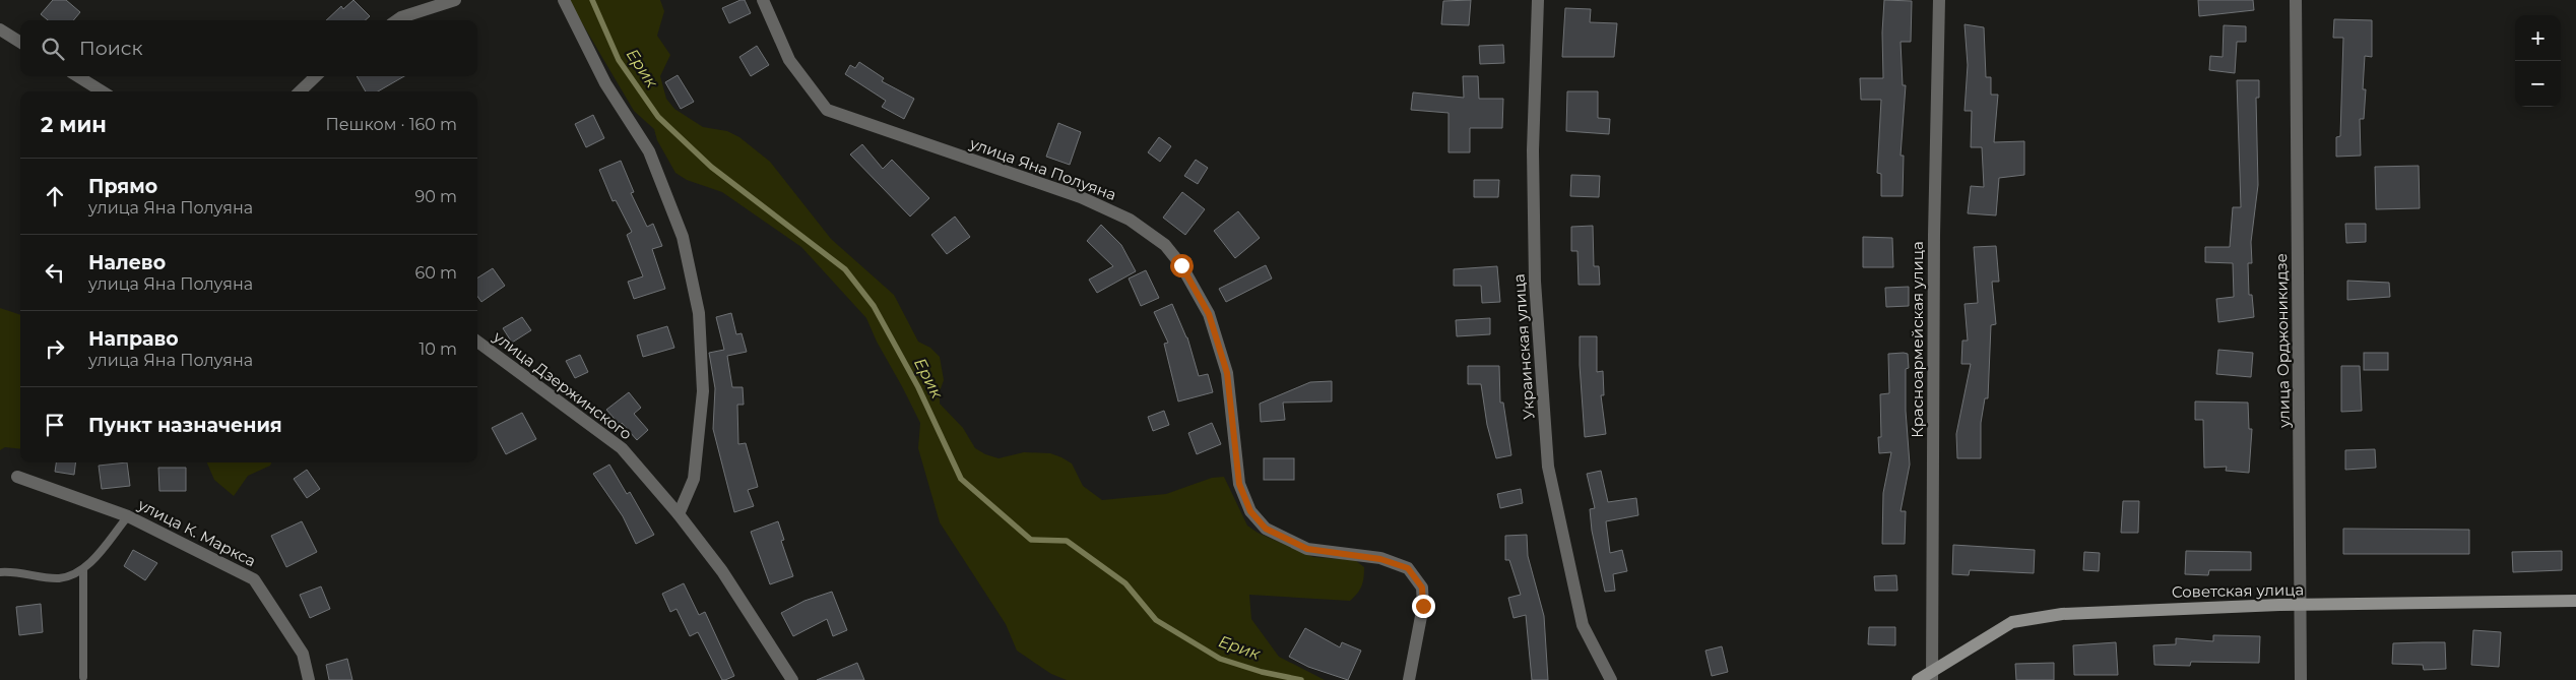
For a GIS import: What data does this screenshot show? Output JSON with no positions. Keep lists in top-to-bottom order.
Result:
{
  "streets": {
    "street": [
      "улица Яна Полуяна",
      "Красноармейская улица",
      "улица Орджоникидзе",
      "Украинская улица",
      "улица Дзержинского",
      "улица К. Маркса",
      "Советская улица"
    ]
  },
  "crossings": [
    ["Красноармейская улица", "Советская улица"],
    ["улица Орджоникидзе", "Советская улица"]
  ],
  "water": ["Ерик"],
  "page": {
    "map_buttons": ["+", "−"],
    "search": "Поиск",
    "heading": ["2 мин", "Пешком · 160 m"],
    "list": [
      ["Прямо", "улица Яна Полуяна", "90 m"],
      ["Налево", "улица Яна Полуяна", "60 m"],
      ["Направо", "улица Яна Полуяна", "10 m"],
      "Пункт назначения"
    ]
  }
}
